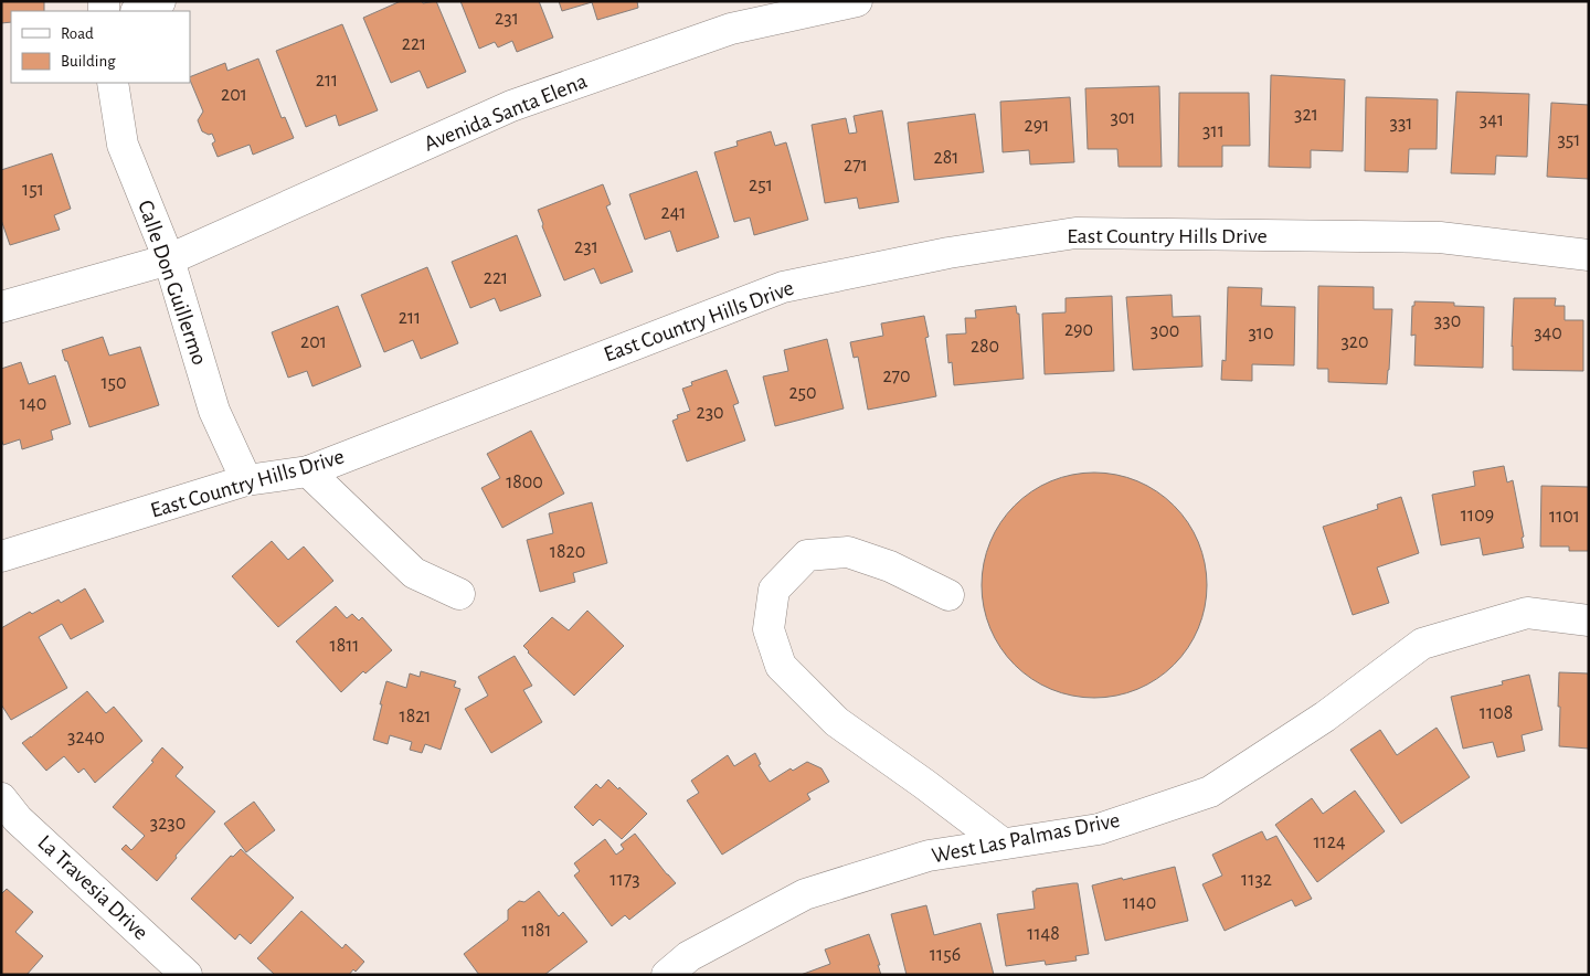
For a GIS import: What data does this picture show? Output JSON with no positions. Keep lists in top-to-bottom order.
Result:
{
  "streets": {
    "street": [
      "Avenida Santa Elena",
      "East Country Hills Drive",
      "Calle Don Guillermo",
      "West Las Palmas Drive",
      "La Travesia Drive"
    ]
  },
  "crossings": [
    ["Avenida Santa Elena", "Calle Don Guillermo"],
    ["East Country Hills Drive", "Calle Don Guillermo"]
  ],
  "house_numbers": [
    "231",
    "221",
    "211",
    "201",
    "321",
    "301",
    "341",
    "331",
    "291",
    "311",
    "351",
    "281",
    "271",
    "251",
    "151",
    "241",
    "231",
    "221",
    "211",
    "330",
    "290",
    "300",
    "310",
    "340",
    "201",
    "320",
    "280",
    "270",
    "150",
    "250",
    "140",
    "230",
    "1800",
    "1109",
    "1101",
    "1820",
    "1811",
    "1108",
    "1821",
    "3240",
    "3230",
    "1124",
    "1173",
    "1132",
    "1140",
    "1181",
    "1148",
    "1156"
  ],
  "legend": ["Road", "Building"]
}
